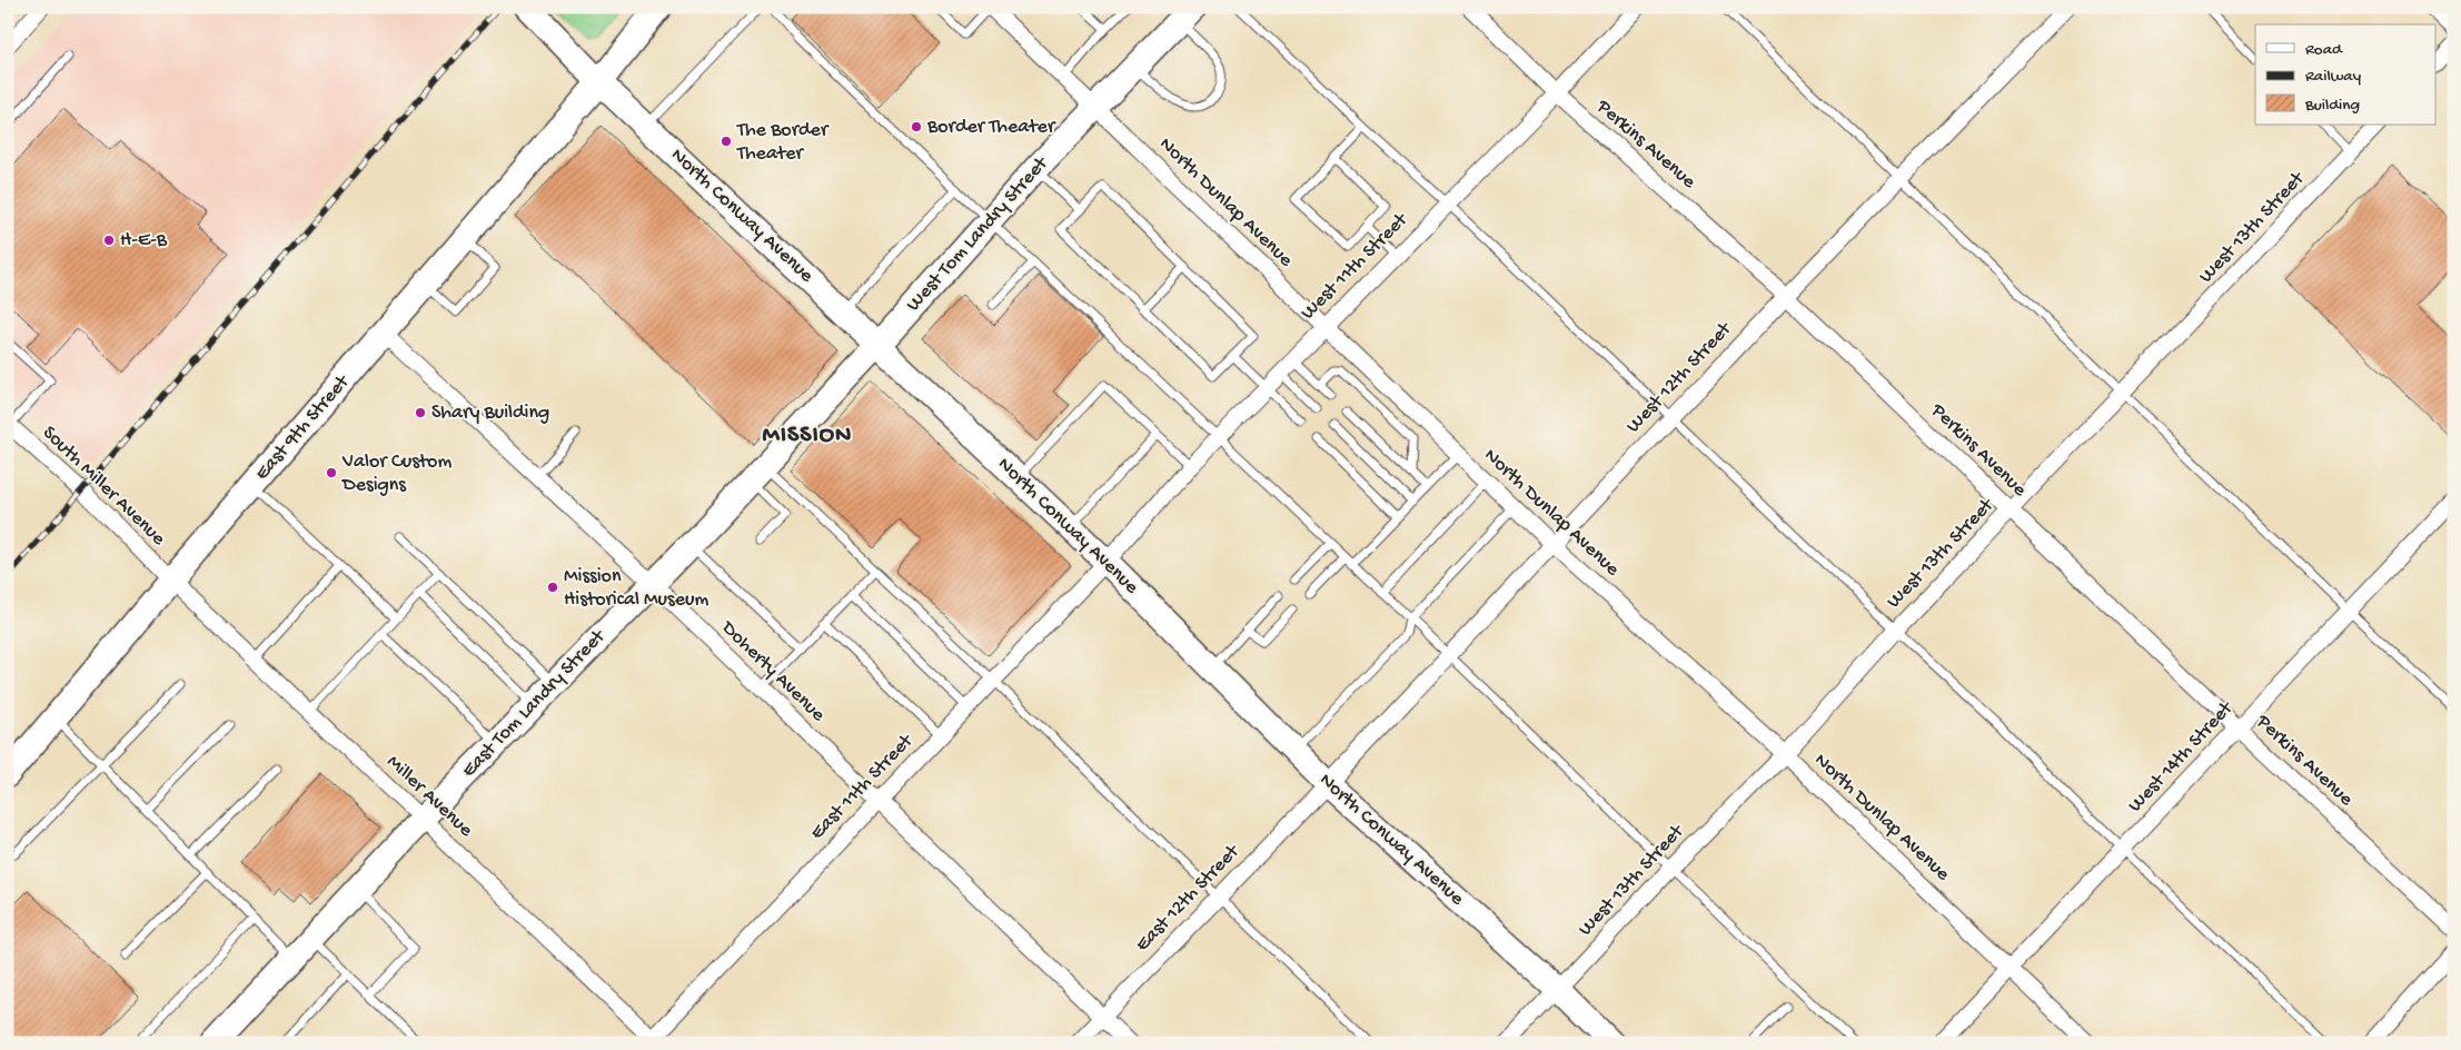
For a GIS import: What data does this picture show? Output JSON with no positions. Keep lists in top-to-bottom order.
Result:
{
  "streets": {
    "main road": [
      "North Conway Avenue",
      "West Tom Landry Street",
      "East 9th Street",
      "East Tom Landry Street"
    ],
    "street": [
      "Perkins Avenue",
      "North Dunlap Avenue",
      "West 13th Street",
      "West 11th Street",
      "West 12th Street",
      "South Miller Avenue",
      "Doherty Avenue",
      "West 14th Street",
      "East 11th Street",
      "Miller Avenue",
      "East 12th Street"
    ]
  },
  "crossings": [
    ["Perkins Avenue", "West 13th Street"],
    ["Perkins Avenue", "West 11th Street"],
    ["Perkins Avenue", "West 12th Street"],
    ["Perkins Avenue", "West 14th Street"],
    ["North Dunlap Avenue", "West 13th Street"],
    ["North Dunlap Avenue", "West Tom Landry Street"],
    ["North Dunlap Avenue", "West 11th Street"],
    ["North Dunlap Avenue", "West 12th Street"],
    ["North Dunlap Avenue", "West 14th Street"],
    ["North Conway Avenue", "West 13th Street"],
    ["North Conway Avenue", "West Tom Landry Street"],
    ["North Conway Avenue", "West 11th Street"],
    ["North Conway Avenue", "West 12th Street"],
    ["North Conway Avenue", "East 9th Street"],
    ["North Conway Avenue", "East Tom Landry Street"],
    ["North Conway Avenue", "East 11th Street"],
    ["North Conway Avenue", "East 12th Street"],
    ["West Tom Landry Street", "East Tom Landry Street"],
    ["West 11th Street", "East 11th Street"],
    ["West 12th Street", "East 12th Street"],
    ["East 9th Street", "South Miller Avenue"],
    ["East 9th Street", "Doherty Avenue"],
    ["East 9th Street", "Miller Avenue"],
    ["South Miller Avenue", "Miller Avenue"],
    ["Doherty Avenue", "East Tom Landry Street"],
    ["Doherty Avenue", "East 11th Street"],
    ["Doherty Avenue", "East 12th Street"],
    ["East Tom Landry Street", "Miller Avenue"],
    ["East 11th Street", "Miller Avenue"]
  ],
  "districts": ["MISSION"],
  "places": [
    "Border Theater",
    "The Border Theater",
    "H-E-B",
    "Shary Building",
    "Valor Custom Designs",
    "Mission Historical Museum"
  ],
  "legend": ["Road", "Railway", "Building"]
}
